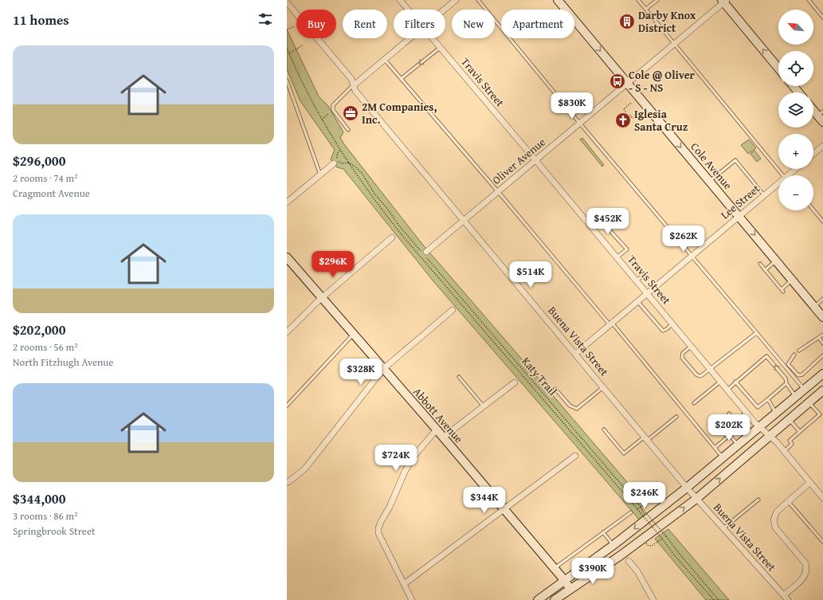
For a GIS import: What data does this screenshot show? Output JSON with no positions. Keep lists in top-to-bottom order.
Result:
{
  "streets": {
    "street": [
      "Travis Street",
      "Oliver Avenue",
      "Cole Avenue",
      "Lee Street",
      "Buena Vista Street",
      "Abbott Avenue"
    ],
    "path": ["Katy Trail"]
  },
  "crossings": [
    ["Travis Street", "Oliver Avenue"],
    ["Travis Street", "Lee Street"],
    ["Oliver Avenue", "Cole Avenue"],
    ["Oliver Avenue", "Buena Vista Street"],
    ["Cole Avenue", "Lee Street"],
    ["Lee Street", "Buena Vista Street"]
  ],
  "one_way": ["Cole Avenue"],
  "places": {
    "building": ["Darby Knox District"],
    "bus stop": ["Cole @ Oliver - S - NS"],
    "office": ["2M Companies, Inc."],
    "church": ["Iglesia Santa Cruz"]
  },
  "north": "top left",
  "page": {
    "heading": "11 homes",
    "map_buttons": ["+", "−"],
    "chip": [
      "Buy",
      "Rent",
      "Filters",
      "New",
      "Apartment"
    ],
    "list": [
      {
        "name": "$296,000",
        "note": "2 rooms · 74 m² · Cragmont Avenue"
      },
      {
        "name": "$202,000",
        "note": "2 rooms · 56 m² · North Fitzhugh Avenue"
      },
      {
        "name": "$344,000",
        "note": "3 rooms · 86 m² · Springbrook Street"
      }
    ],
    "price": [
      "$830K",
      "$452K",
      "$262K",
      "$296K",
      "$514K",
      "$328K",
      "$202K",
      "$724K",
      "$246K",
      "$344K",
      "$390K"
    ]
  }
}
